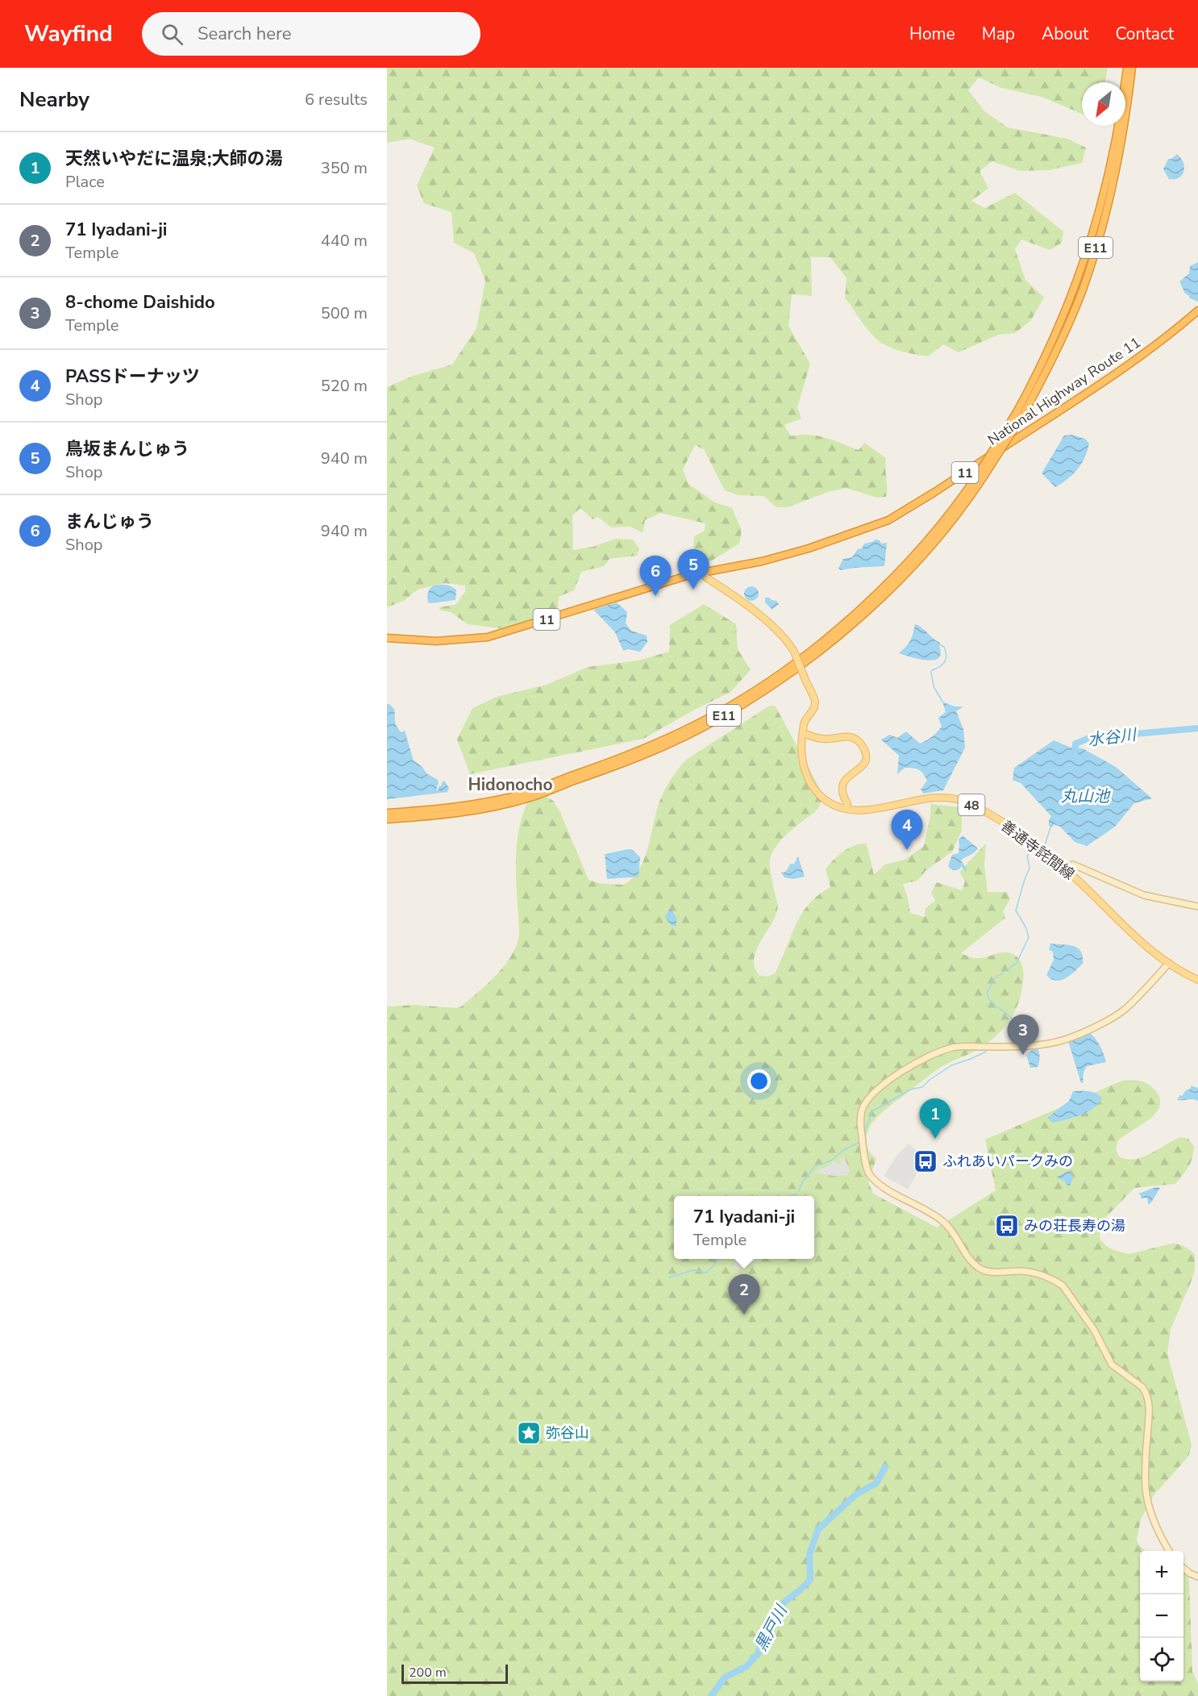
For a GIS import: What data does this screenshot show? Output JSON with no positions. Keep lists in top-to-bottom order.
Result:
{
  "streets": {
    "highway": ["E11", "National Highway Route 11", "11"],
    "main road": ["48", "善通寺詫間線"]
  },
  "crossings": [
    ["National Highway Route 11", "善通寺詫間線"]
  ],
  "districts": ["Hidonocho"],
  "water": ["水谷川", "丸山池", "黒戸川"],
  "places": {
    "bus stop": ["ふれあいパークみの", "みの荘長寿の湯"],
    "place": ["弥谷山"]
  },
  "scale_bar": "200 m",
  "north": "bottom left",
  "page": {
    "header": "Wayfind",
    "search": "Search here",
    "nav": [
      "Home",
      "Map",
      "About",
      "Contact"
    ],
    "heading": ["Nearby", "6 results"],
    "list": [
      {
        "mark": "1",
        "name": "天然いやだに温泉;大師の湯",
        "note": "Place",
        "value": "350 m"
      },
      {
        "mark": "2",
        "name": "71 Iyadani-ji",
        "note": "Temple",
        "value": "440 m"
      },
      {
        "mark": "3",
        "name": "8-chome Daishido",
        "note": "Temple",
        "value": "500 m"
      },
      {
        "mark": "4",
        "name": "PASSドーナッツ",
        "note": "Shop",
        "value": "520 m"
      },
      {
        "mark": "5",
        "name": "鳥坂まんじゅう",
        "note": "Shop",
        "value": "940 m"
      },
      {
        "mark": "6",
        "name": "まんじゅう",
        "note": "Shop",
        "value": "940 m"
      }
    ],
    "pins": [
      "5",
      "6",
      "4",
      "3",
      "1",
      "2"
    ],
    "popup": ["71 Iyadani-ji", "Temple"],
    "map_buttons": ["+", "−"],
    "scale": "200 m"
  }
}
